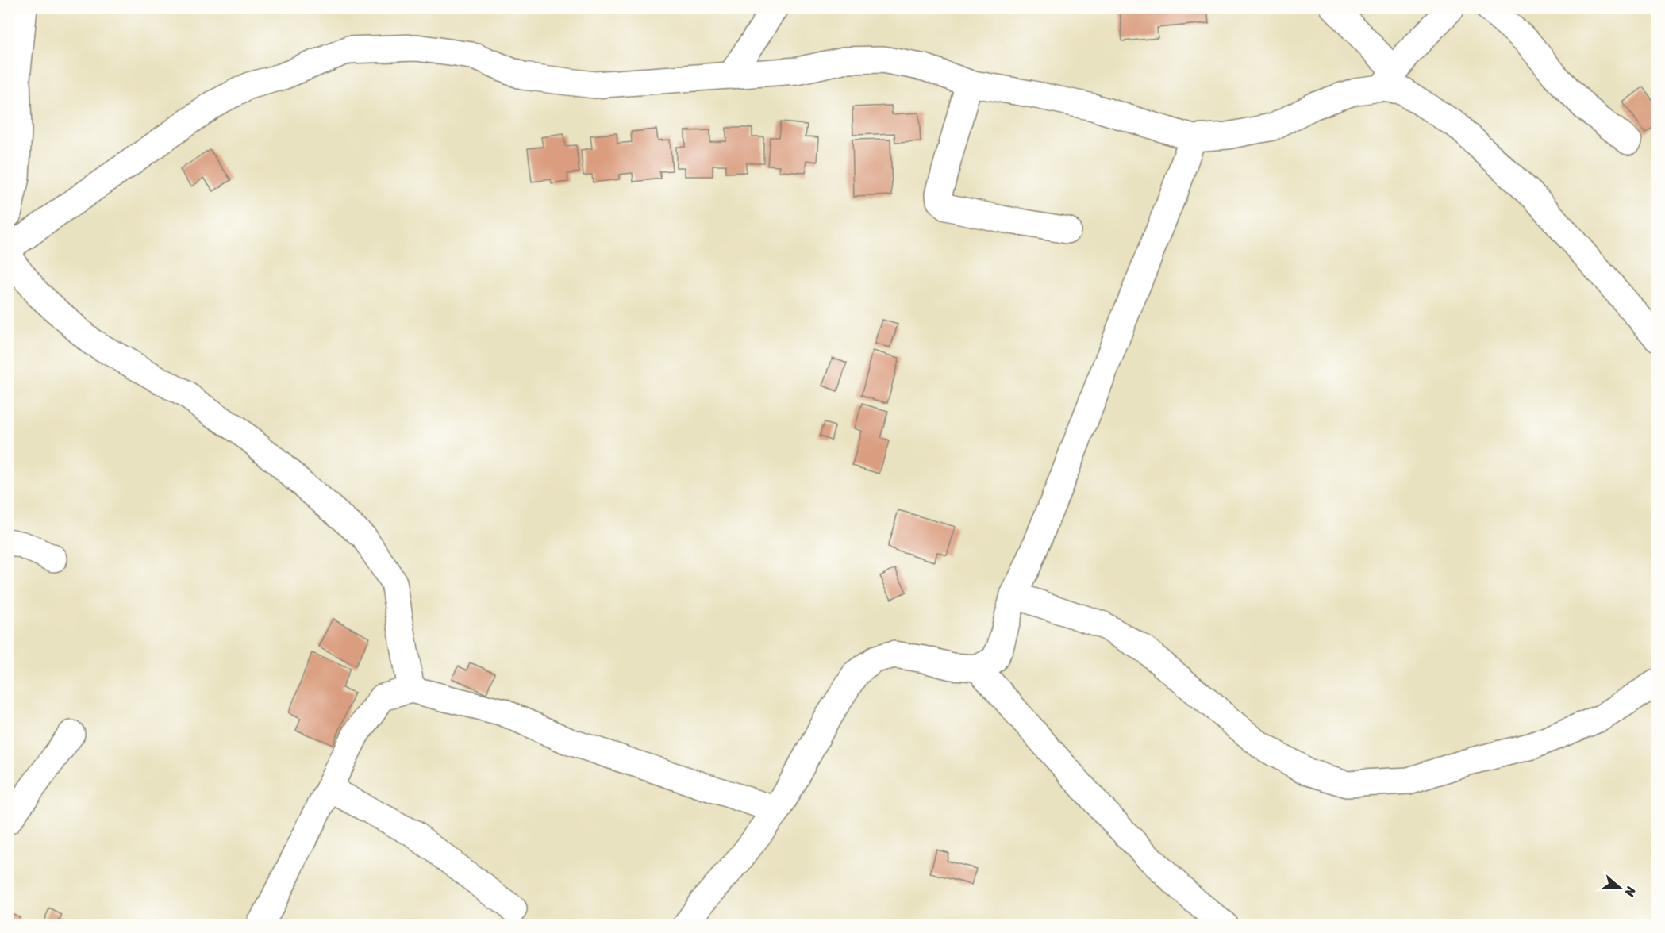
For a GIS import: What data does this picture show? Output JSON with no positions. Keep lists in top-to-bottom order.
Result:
{
  "north": "right"
}
